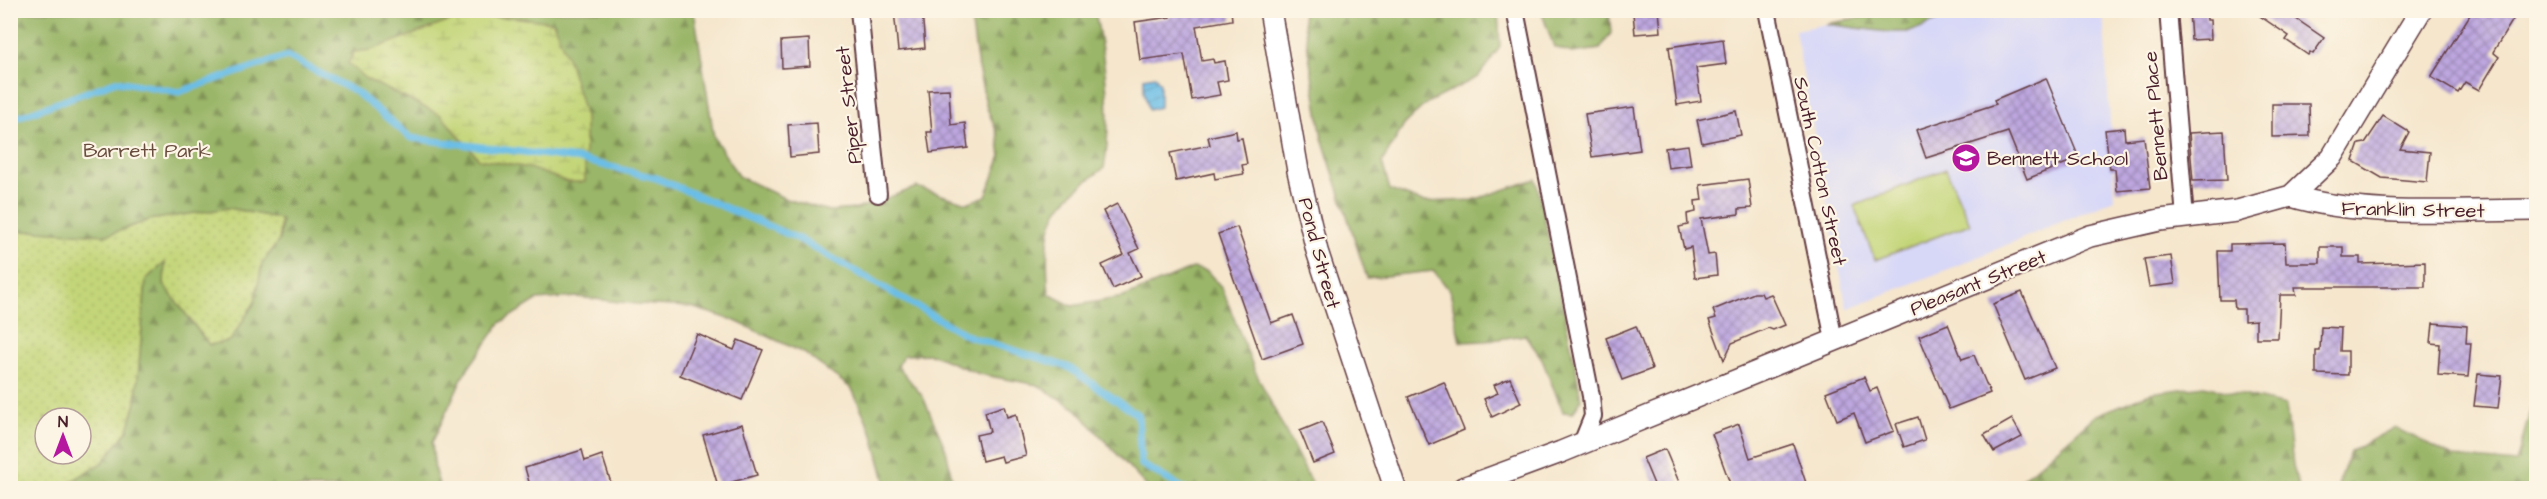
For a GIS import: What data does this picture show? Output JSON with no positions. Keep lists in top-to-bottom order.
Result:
{
  "streets": {
    "street": [
      "Piper Street",
      "Bennett Place",
      "South Cotton Street",
      "Franklin Street",
      "Pond Street",
      "Pleasant Street"
    ]
  },
  "crossings": [
    ["Bennett Place", "Pleasant Street"],
    ["South Cotton Street", "Pleasant Street"],
    ["Franklin Street", "Pleasant Street"]
  ],
  "parks": ["Barrett Park"],
  "places": {
    "school or university": ["Bennett School"]
  },
  "north": "top"
}
